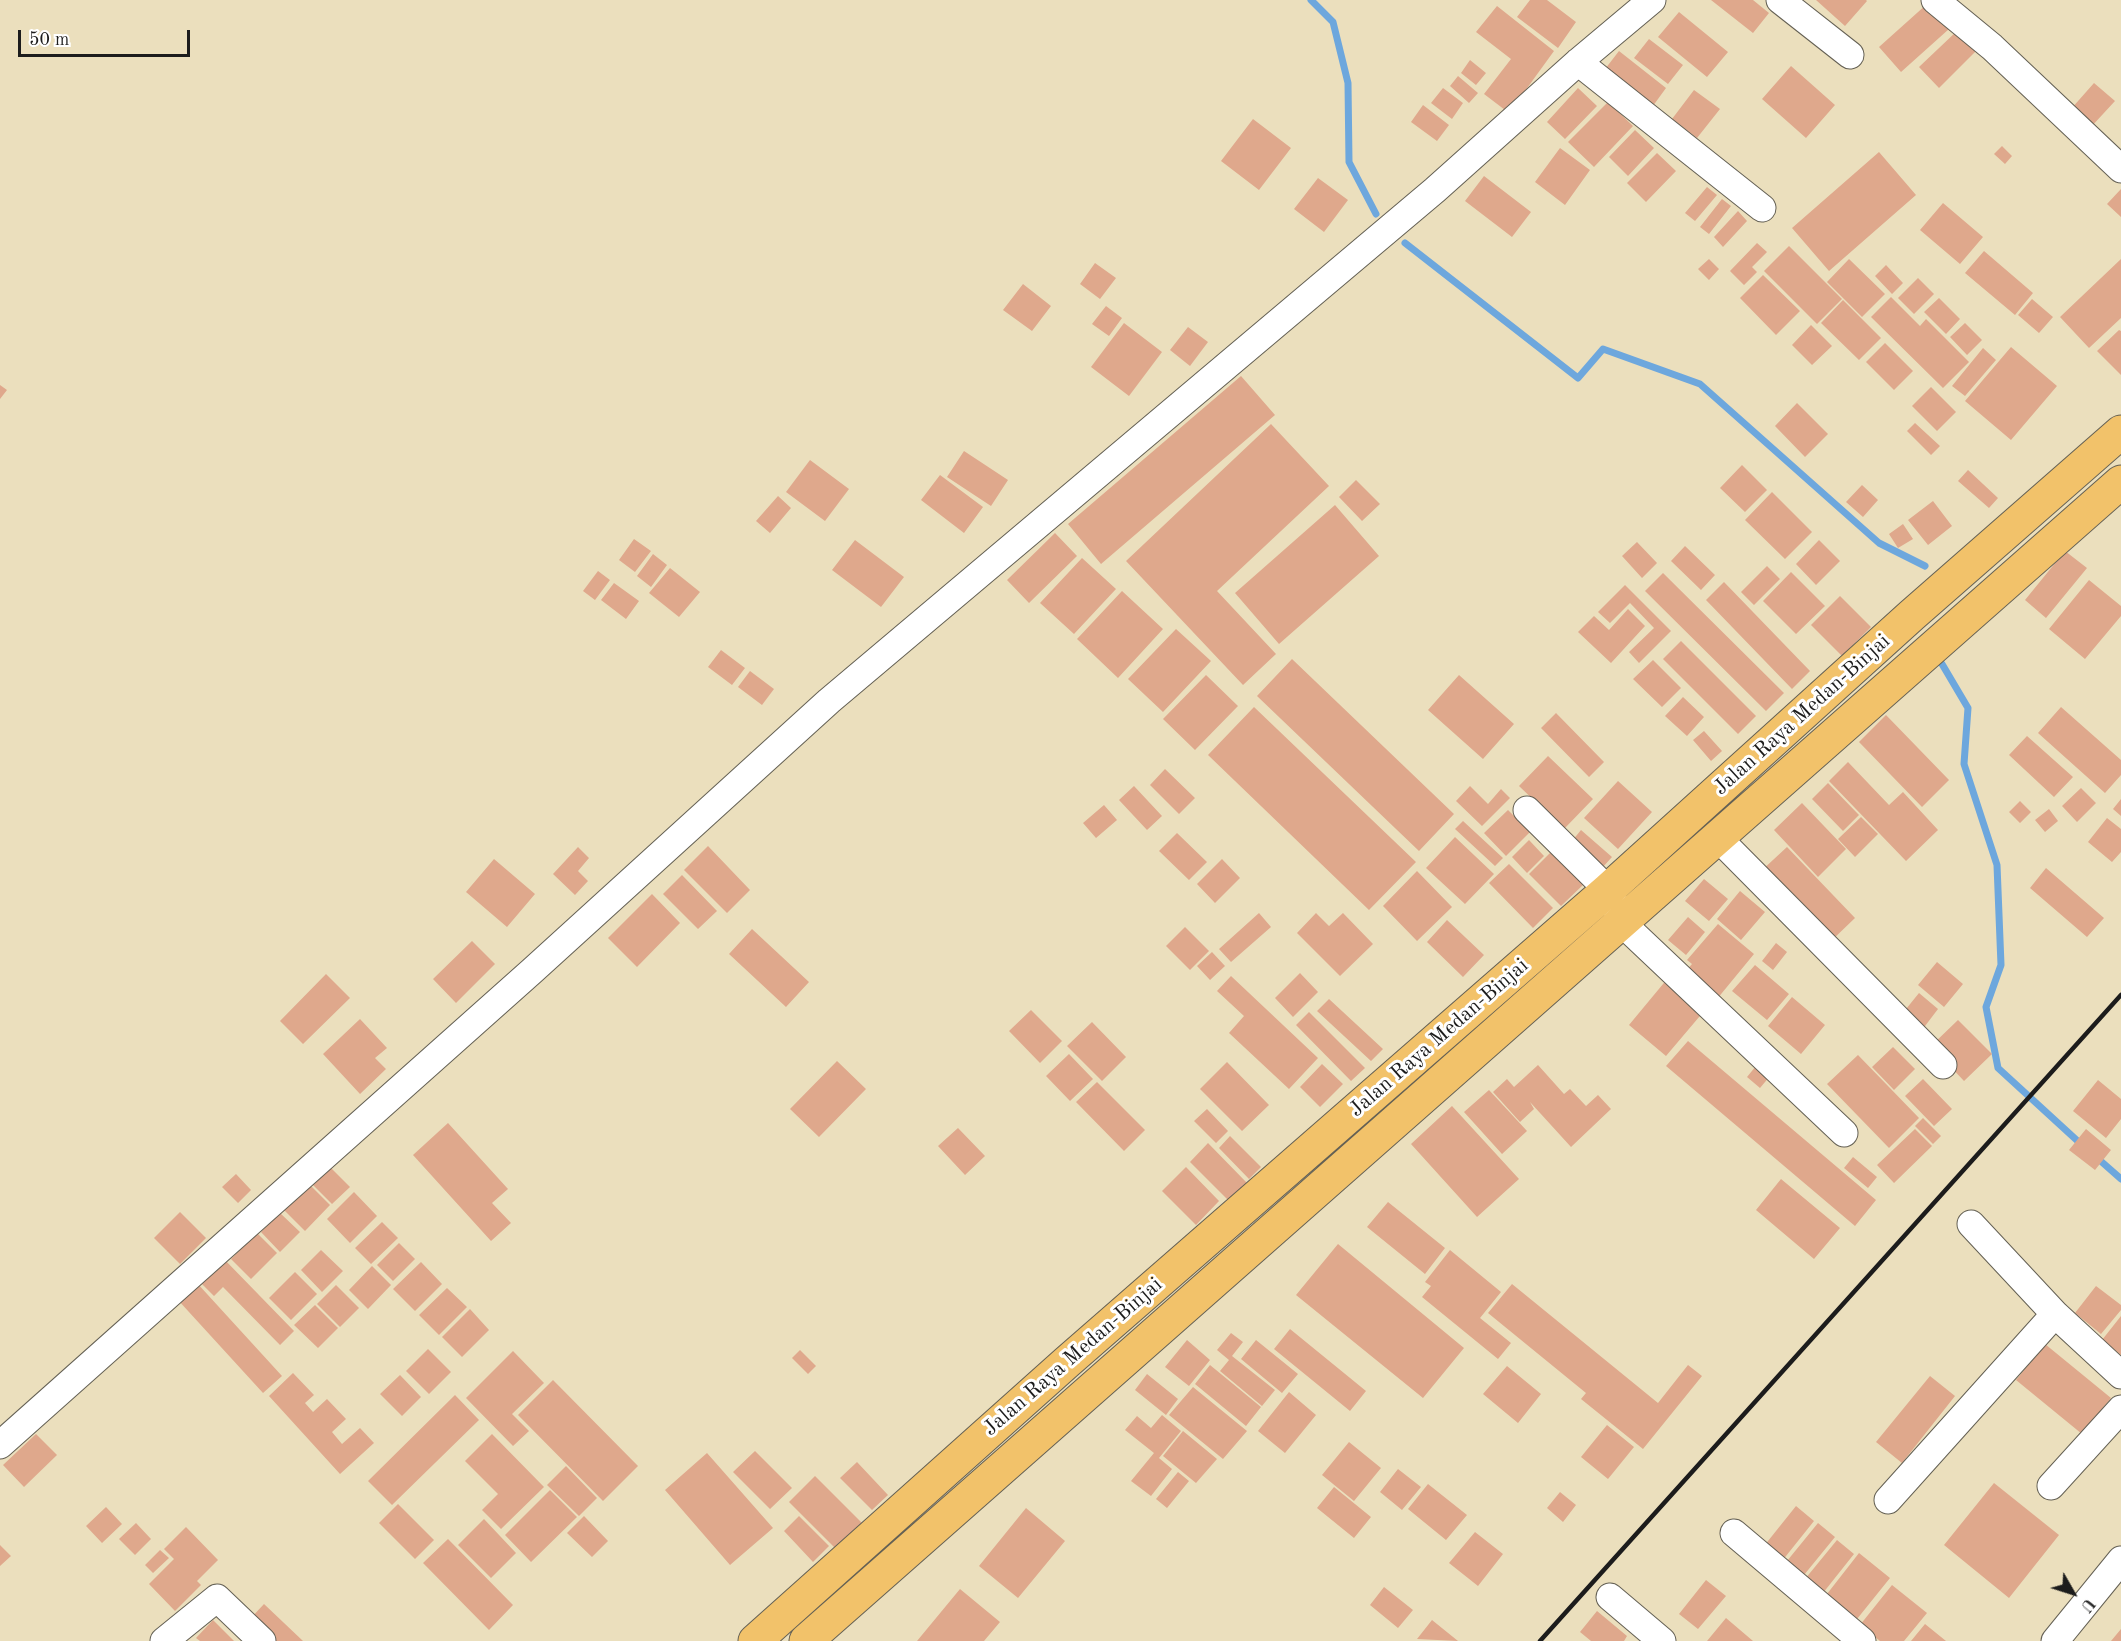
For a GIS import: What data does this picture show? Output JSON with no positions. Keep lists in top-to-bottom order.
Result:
{
  "streets": {
    "main road": ["Jalan Raya Medan-Binjai"]
  },
  "scale_bar": "50 m",
  "north": "bottom right"
}
